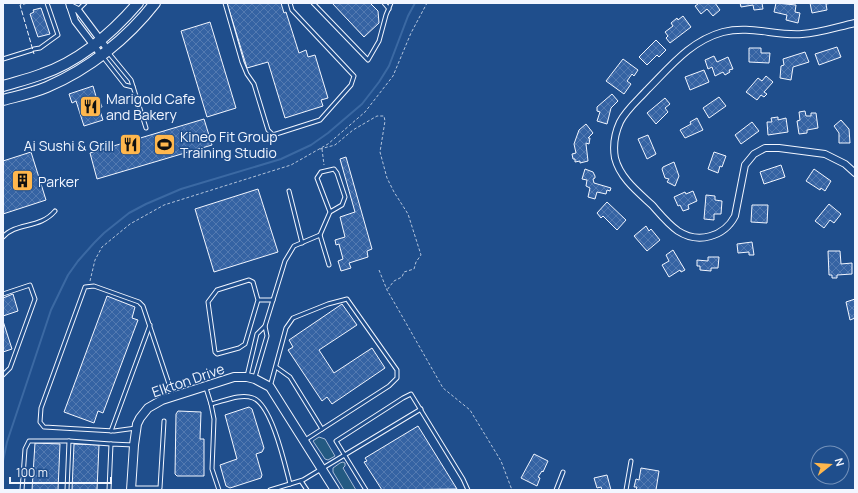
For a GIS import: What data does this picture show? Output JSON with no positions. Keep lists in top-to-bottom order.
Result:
{
  "streets": {
    "street": ["Elkton Drive"]
  },
  "places": {
    "restaurant": ["Marigold Cafe and Bakery", "Ai Sushi & Grill"],
    "sports": ["Kineo Fit Group Training Studio"],
    "building": ["Parker"]
  },
  "scale_bar": "100 m",
  "north": "right"
}
